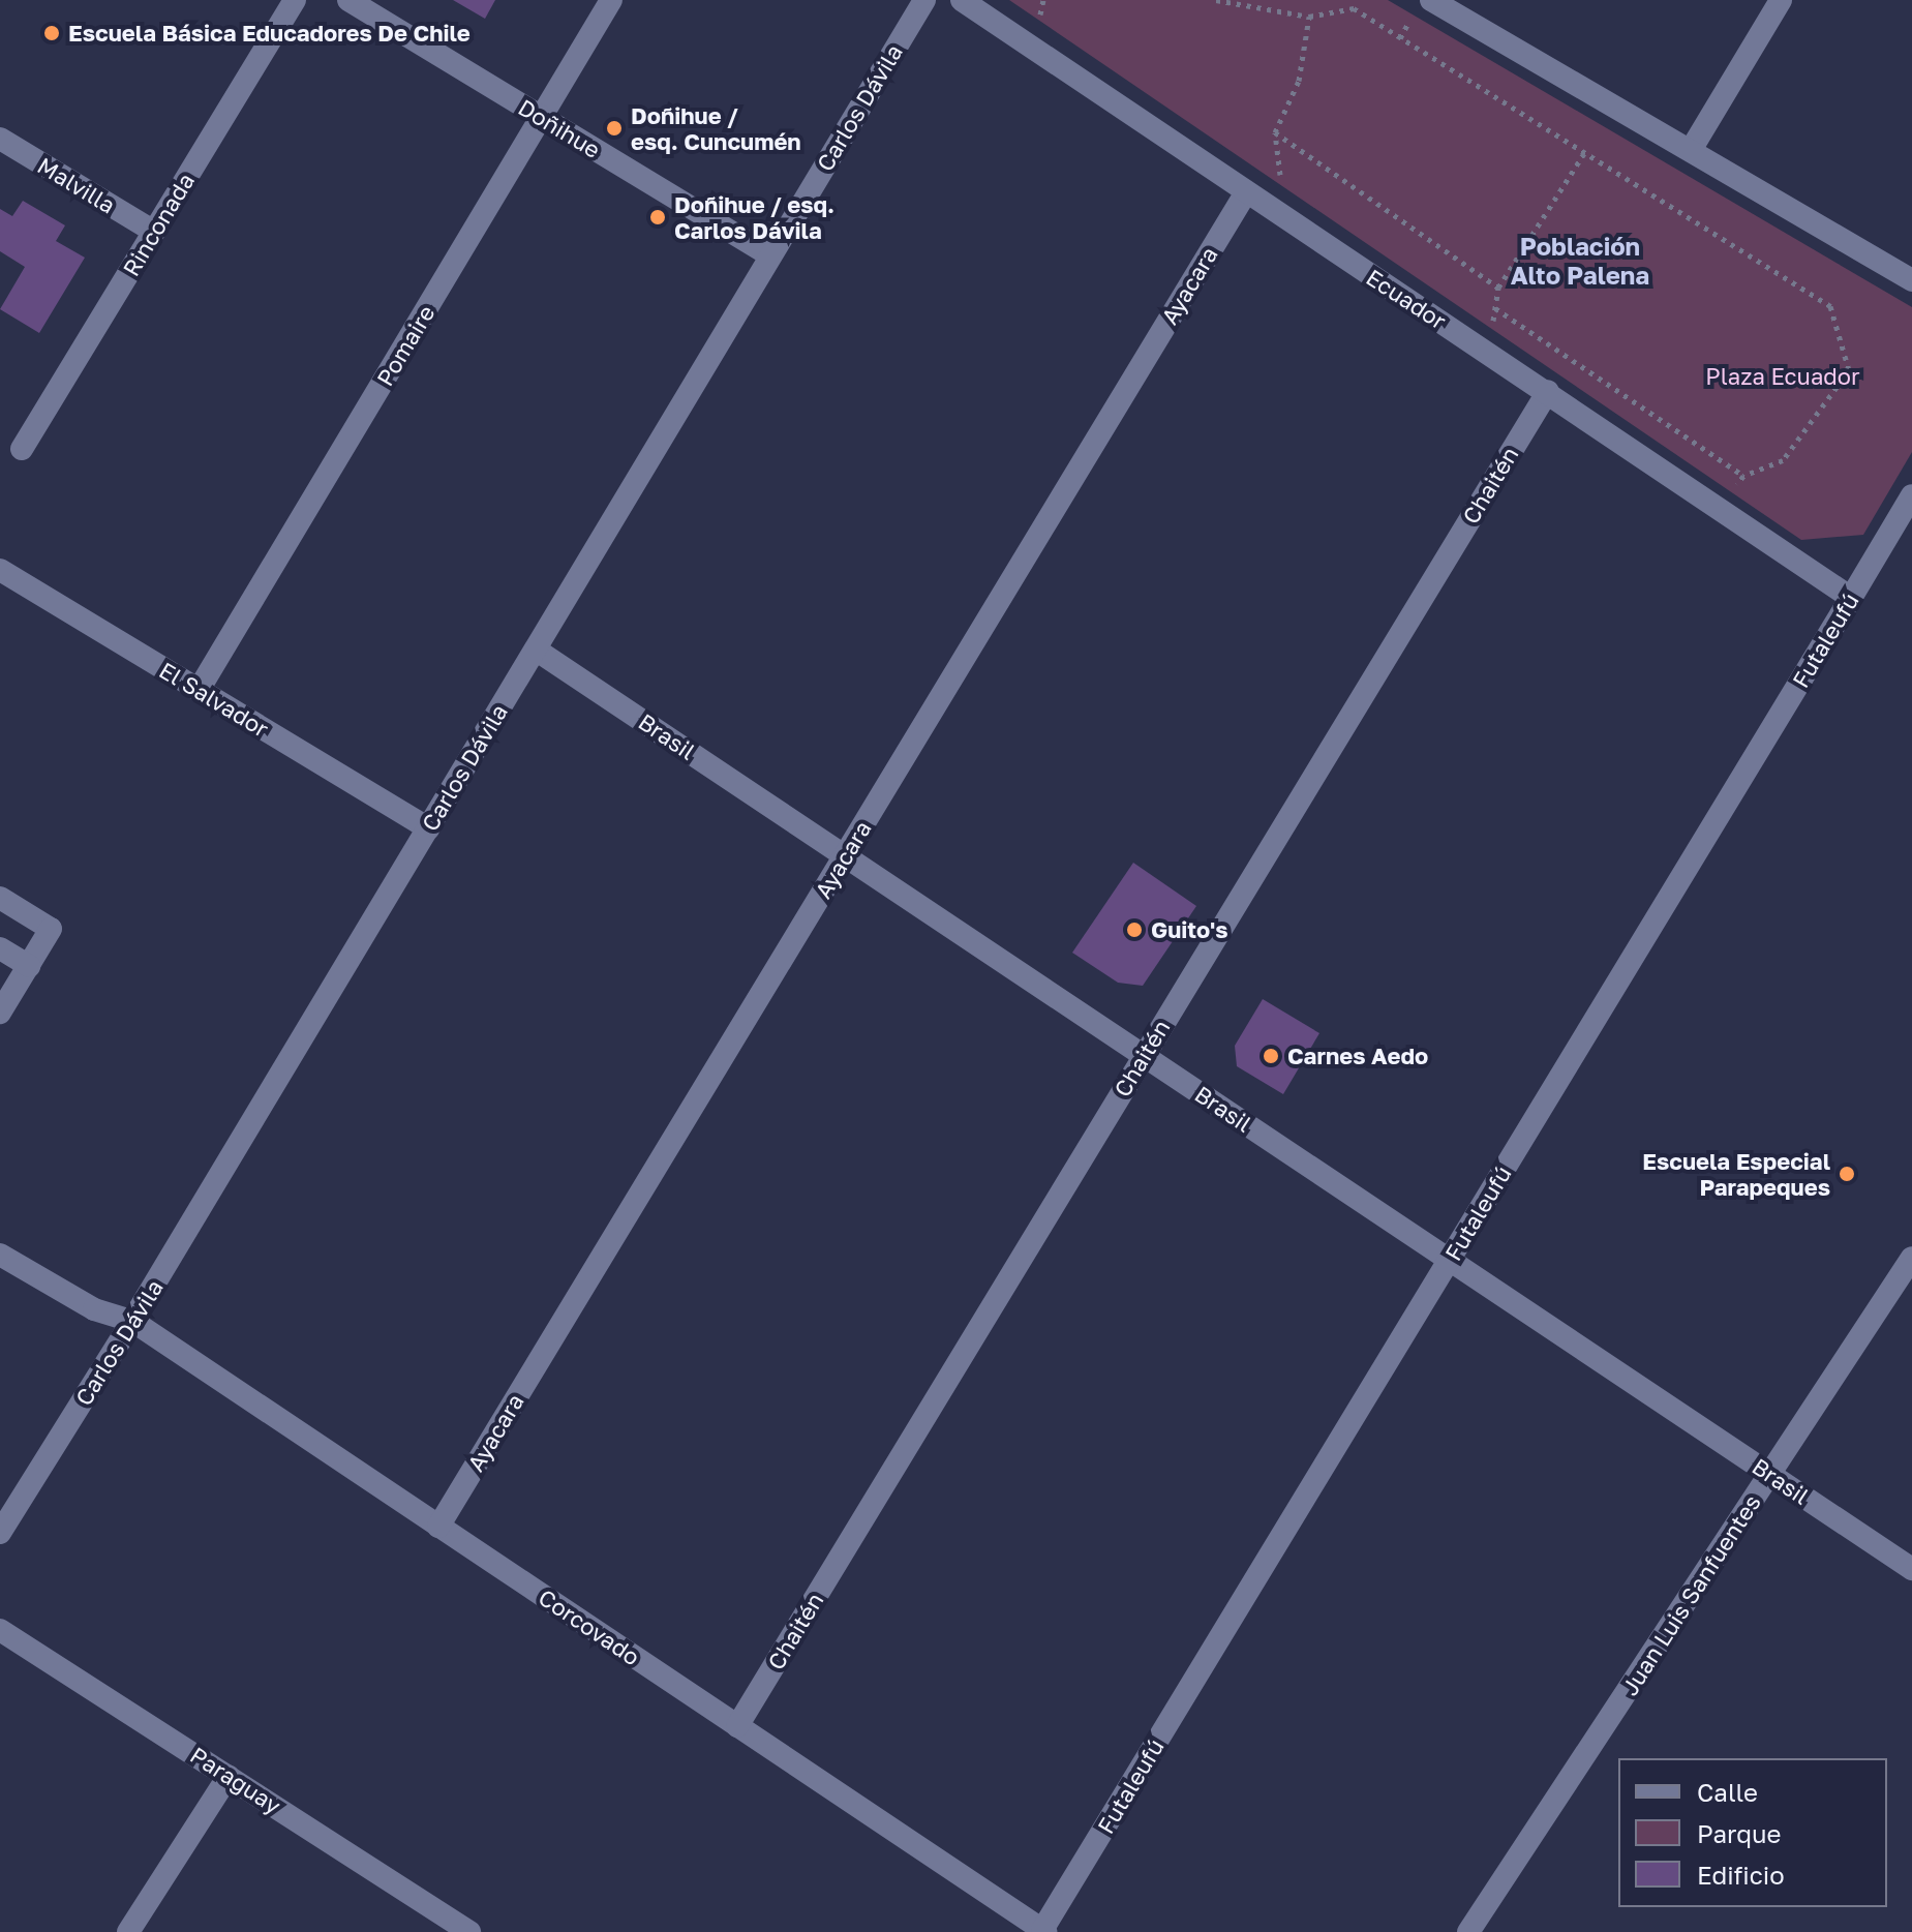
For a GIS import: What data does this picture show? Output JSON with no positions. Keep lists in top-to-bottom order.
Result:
{
  "streets": {
    "street": [
      "Carlos Dávila",
      "Doñihue",
      "Malvilla",
      "Rinconada",
      "Ayacara",
      "Ecuador",
      "Pomaire",
      "Chaitén",
      "Futaleufú",
      "El Salvador",
      "Brasil",
      "Juan Luis Sanfuentes",
      "Corcovado",
      "Paraguay"
    ]
  },
  "crossings": [
    ["Carlos Dávila", "Doñihue"],
    ["Carlos Dávila", "El Salvador"],
    ["Carlos Dávila", "Brasil"],
    ["Carlos Dávila", "Corcovado"],
    ["Doñihue", "Pomaire"],
    ["Malvilla", "Rinconada"],
    ["Ayacara", "Ecuador"],
    ["Ayacara", "Brasil"],
    ["Ayacara", "Corcovado"],
    ["Ecuador", "Chaitén"],
    ["Ecuador", "Futaleufú"],
    ["Pomaire", "El Salvador"],
    ["Chaitén", "Brasil"],
    ["Chaitén", "Corcovado"],
    ["Futaleufú", "Brasil"],
    ["Futaleufú", "Corcovado"],
    ["Brasil", "Juan Luis Sanfuentes"]
  ],
  "districts": ["Población Alto Palena"],
  "parks": ["Plaza Ecuador"],
  "places": [
    "Escuela Básica Educadores De Chile",
    "Doñihue / esq. Cuncumén",
    "Doñihue / esq. Carlos Dávila",
    "Guito's",
    "Carnes Aedo",
    "Escuela Especial Parapeques"
  ],
  "legend": ["Calle", "Parque", "Edificio"]
}
